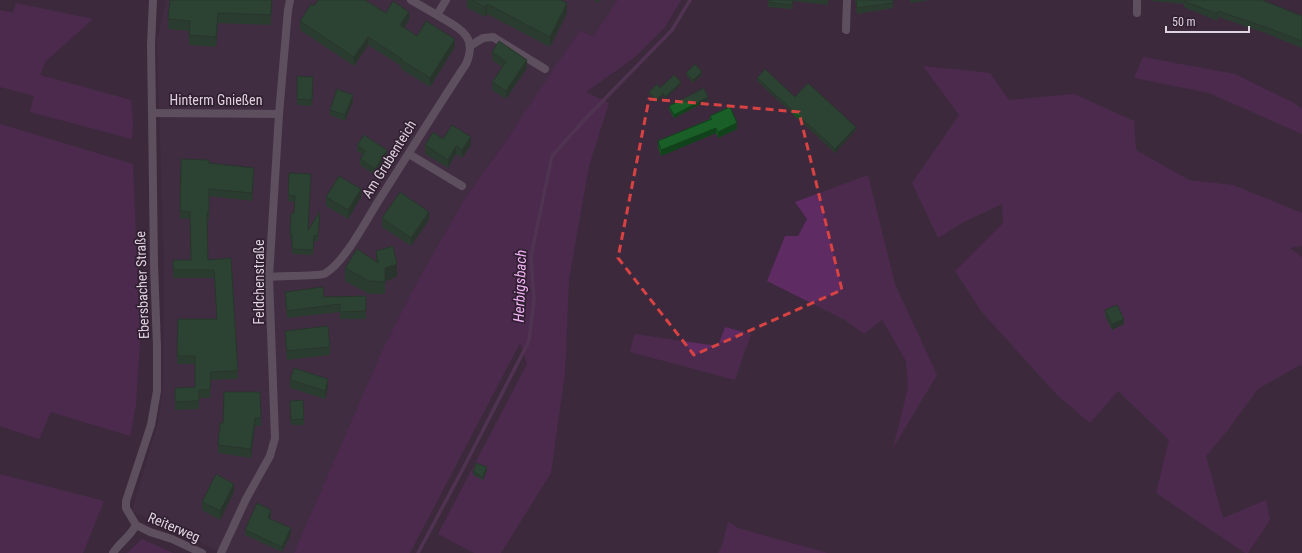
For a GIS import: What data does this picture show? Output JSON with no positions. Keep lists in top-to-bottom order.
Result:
{
  "streets": {
    "street": [
      "Hinterm Gnießen",
      "Am Grubenteich",
      "Feldchenstraße",
      "Ebersbacher Straße",
      "Reiterweg"
    ]
  },
  "crossings": [
    ["Hinterm Gnießen", "Feldchenstraße"],
    ["Hinterm Gnießen", "Ebersbacher Straße"],
    ["Am Grubenteich", "Feldchenstraße"],
    ["Ebersbacher Straße", "Reiterweg"]
  ],
  "water": ["Herbigsbach"],
  "scale_bar": "50 m"
}
